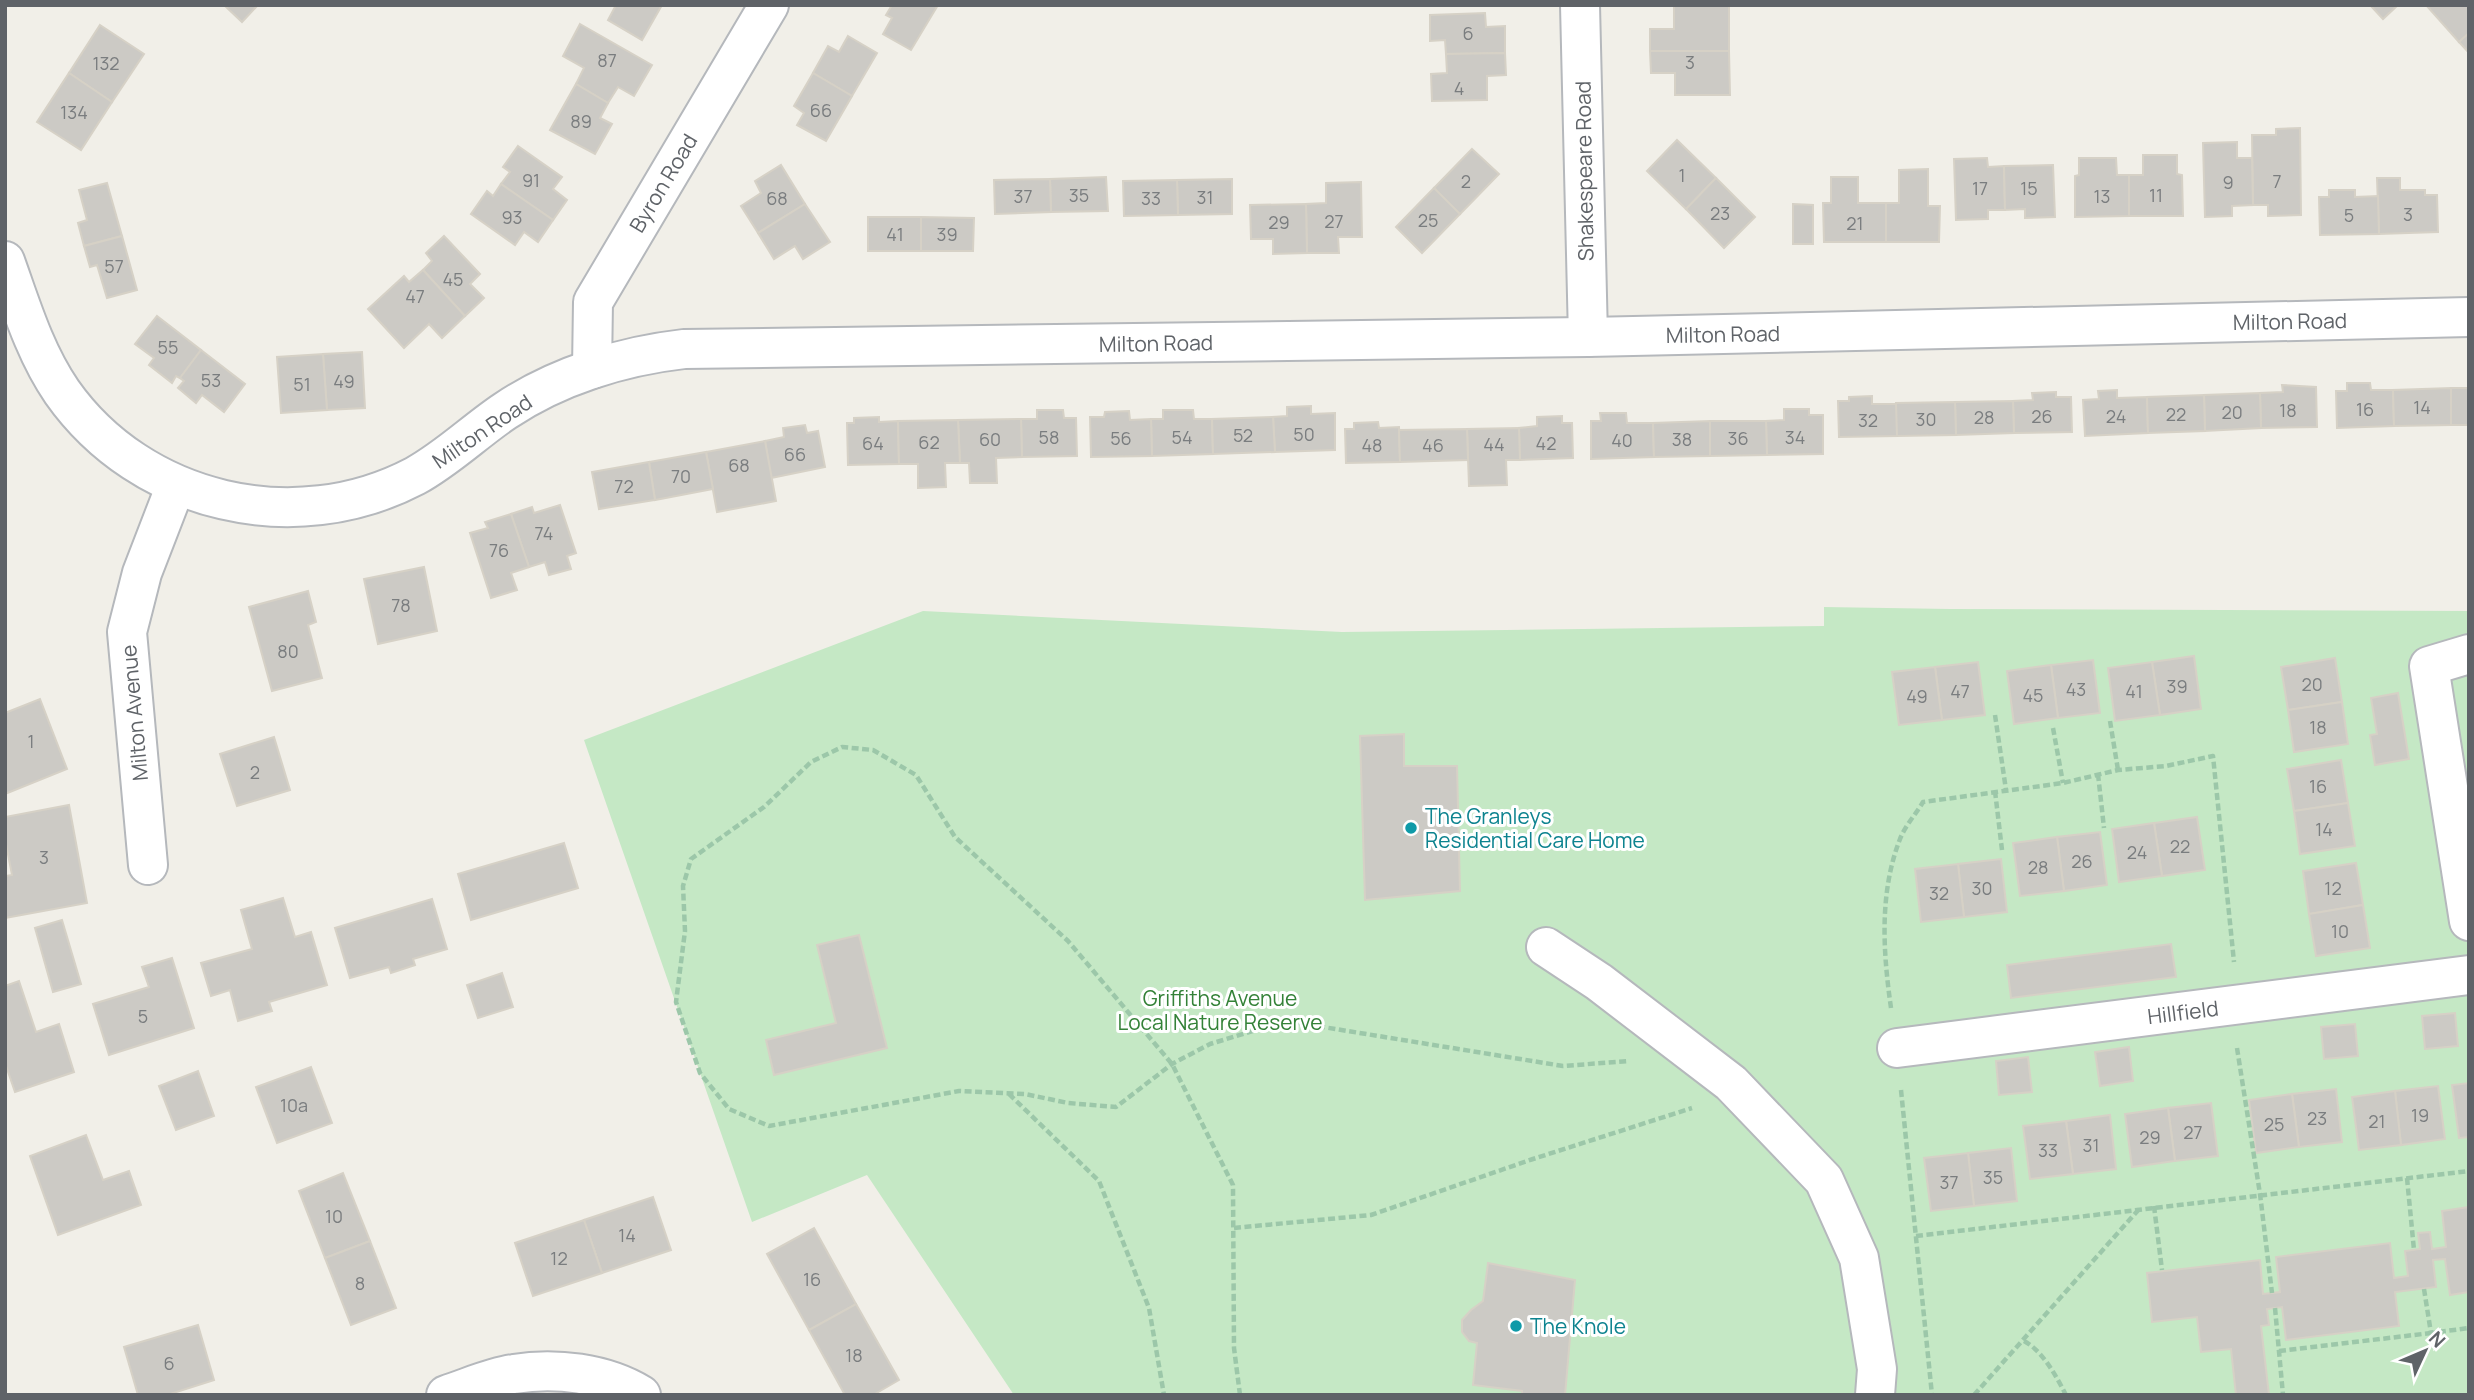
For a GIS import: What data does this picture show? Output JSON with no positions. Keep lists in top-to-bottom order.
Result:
{
  "streets": {
    "street": [
      "Shakespeare Road",
      "Byron Road",
      "Milton Road",
      "Milton Avenue",
      "Hillfield"
    ]
  },
  "crossings": [
    ["Shakespeare Road", "Milton Road"],
    ["Byron Road", "Milton Road"],
    ["Milton Road", "Milton Avenue"]
  ],
  "parks": ["Griffiths Avenue Local Nature Reserve"],
  "places": ["The Granleys Residential Care Home", "The Knole"],
  "house_numbers": [
    "6",
    "87",
    "3",
    "132",
    "4",
    "66",
    "134",
    "89",
    "1",
    "91",
    "2",
    "7",
    "9",
    "17",
    "15",
    "35",
    "11",
    "37",
    "13",
    "31",
    "68",
    "33",
    "23",
    "3",
    "5",
    "93",
    "25",
    "27",
    "29",
    "21",
    "41",
    "39",
    "57",
    "45",
    "47",
    "55",
    "53",
    "49",
    "51",
    "14",
    "16",
    "18",
    "20",
    "22",
    "26",
    "24",
    "28",
    "30",
    "32",
    "50",
    "52",
    "58",
    "54",
    "34",
    "56",
    "36",
    "60",
    "38",
    "40",
    "62",
    "64",
    "42",
    "44",
    "48",
    "46",
    "66",
    "68",
    "70",
    "72",
    "74",
    "76",
    "78",
    "80",
    "20",
    "39",
    "43",
    "47",
    "41",
    "45",
    "49",
    "18",
    "1",
    "2",
    "16",
    "14",
    "22",
    "24",
    "3",
    "26",
    "28",
    "30",
    "12",
    "32",
    "10",
    "5",
    "10a",
    "19",
    "23",
    "21",
    "25",
    "27",
    "29",
    "31",
    "33",
    "35",
    "37",
    "10",
    "14",
    "12",
    "16",
    "8",
    "18",
    "6"
  ],
  "north": "top right"
}
